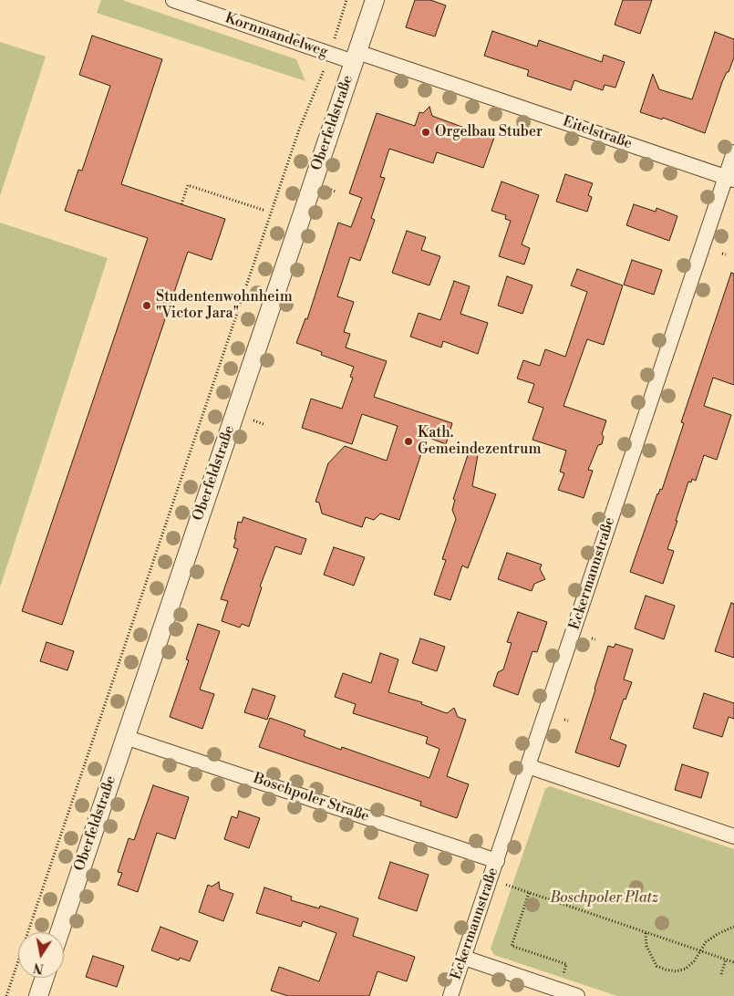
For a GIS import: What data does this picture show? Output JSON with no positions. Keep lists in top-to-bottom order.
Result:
{
  "streets": {
    "street": [
      "Kornmandelweg",
      "Oberfeldstraße",
      "Eitelstraße",
      "Eckermannstraße",
      "Boschpoler Straße"
    ]
  },
  "crossings": [
    ["Kornmandelweg", "Oberfeldstraße"],
    ["Kornmandelweg", "Eitelstraße"],
    ["Oberfeldstraße", "Eitelstraße"],
    ["Oberfeldstraße", "Boschpoler Straße"],
    ["Eitelstraße", "Eckermannstraße"],
    ["Eckermannstraße", "Boschpoler Straße"]
  ],
  "parks": ["Boschpoler Platz"],
  "places": ["Orgelbau Stuber", "Studentenwohnheim \"Victor Jara\"", "Kath. Gemeindezentrum"],
  "north": "bottom"
}
